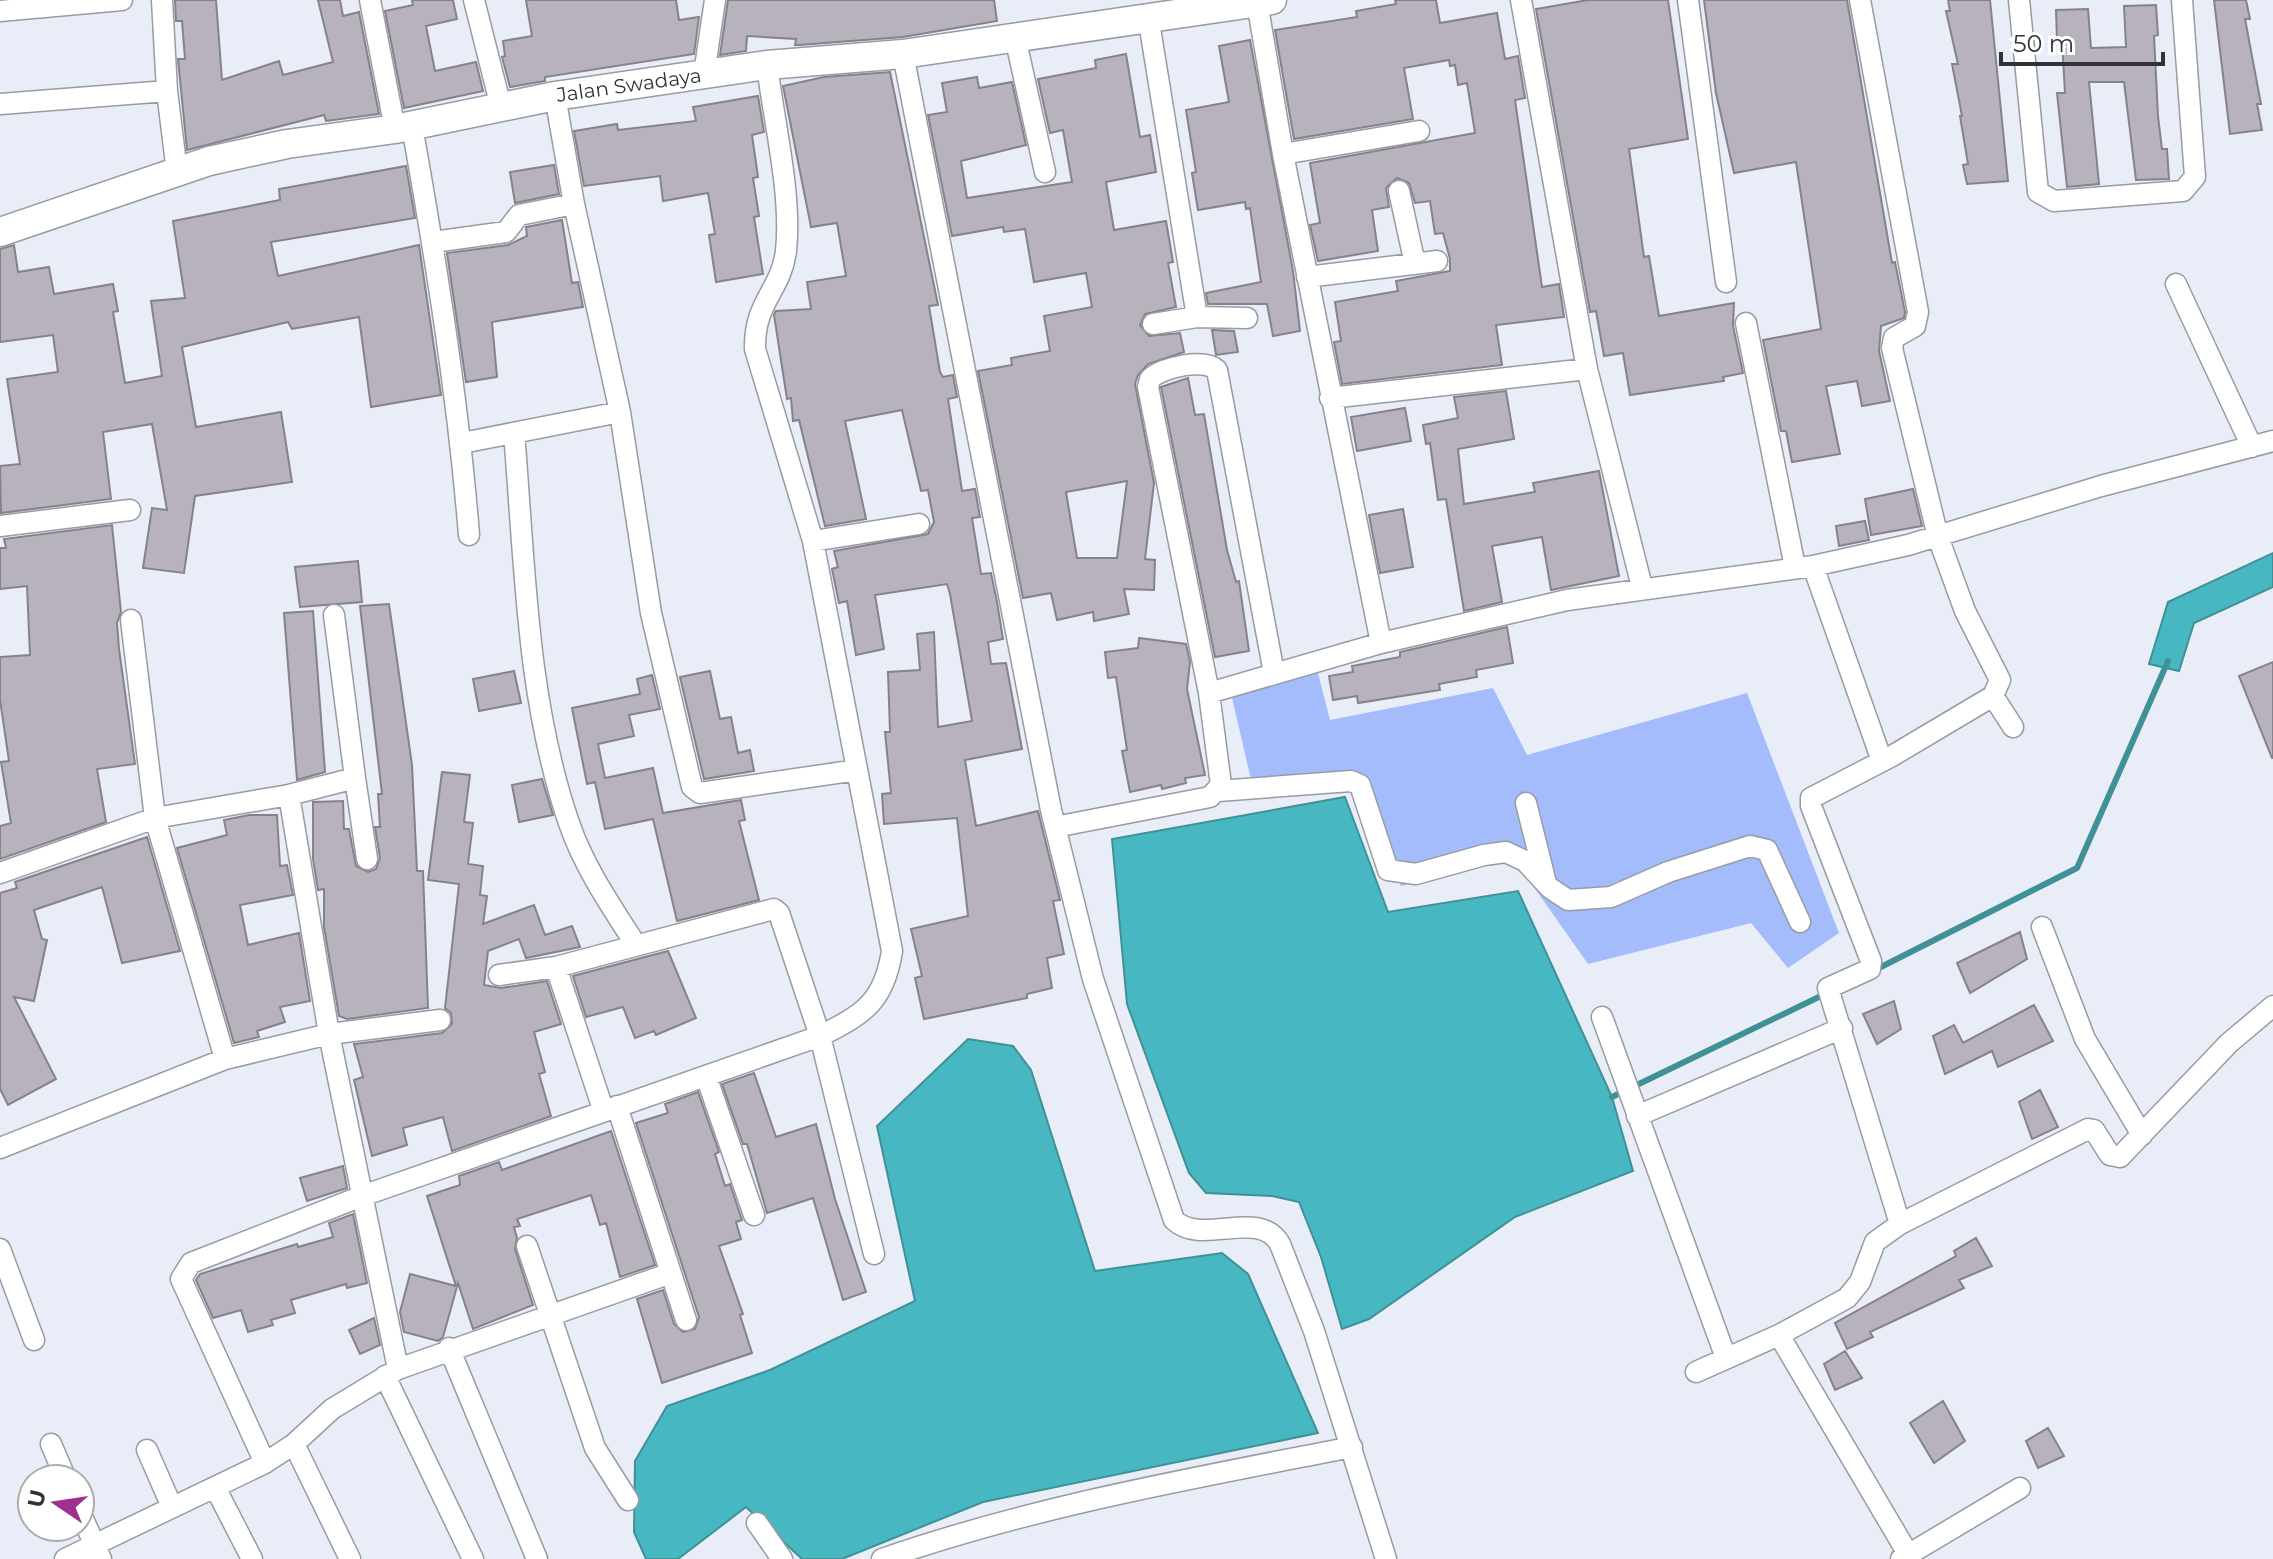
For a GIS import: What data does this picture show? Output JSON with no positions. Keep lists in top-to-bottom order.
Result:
{
  "streets": {
    "street": ["Jalan Swadaya"]
  },
  "scale_bar": "50 m",
  "north": "left"
}
